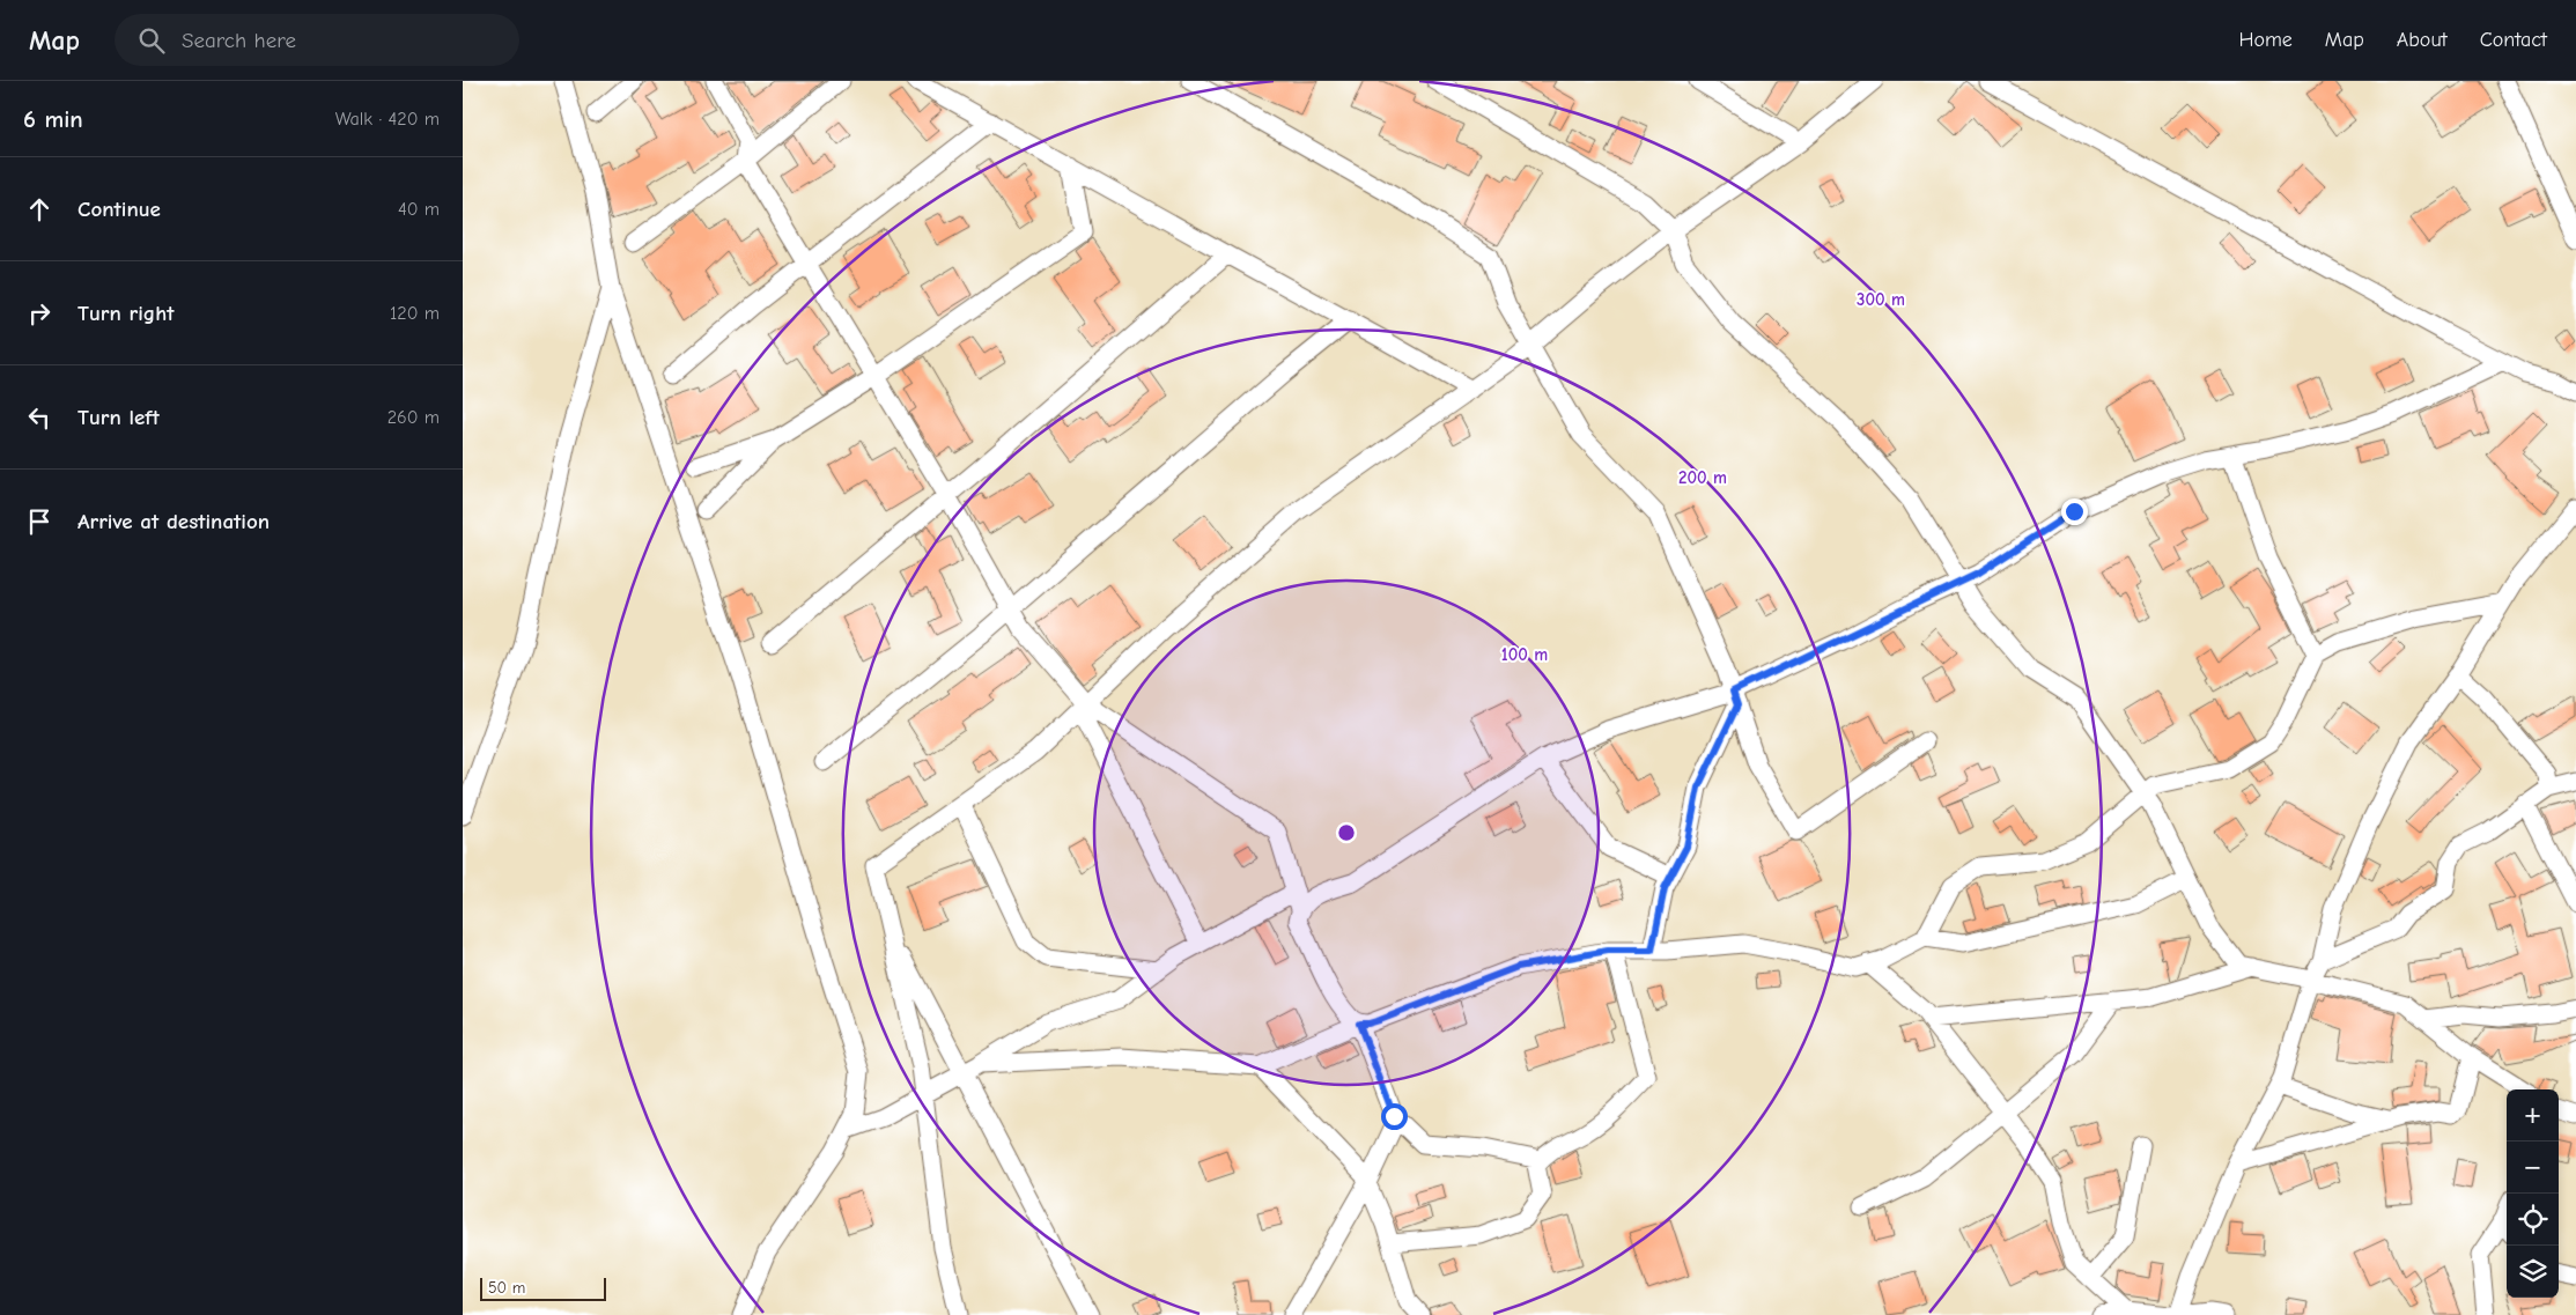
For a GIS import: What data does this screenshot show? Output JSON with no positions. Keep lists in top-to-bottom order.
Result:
{
  "scale_bar": "50 m",
  "page": {
    "header": "Map",
    "search": "Search here",
    "nav": [
      "Home",
      "Map",
      "About",
      "Contact"
    ],
    "heading": ["6 min", "Walk · 420 m"],
    "list": [
      ["Continue", "40 m"],
      ["Turn right", "120 m"],
      ["Turn left", "260 m"],
      "Arrive at destination"
    ],
    "map_buttons": ["+", "−"],
    "scale": "50 m"
  },
  "rings": ["300 m", "200 m", "100 m"]
}
